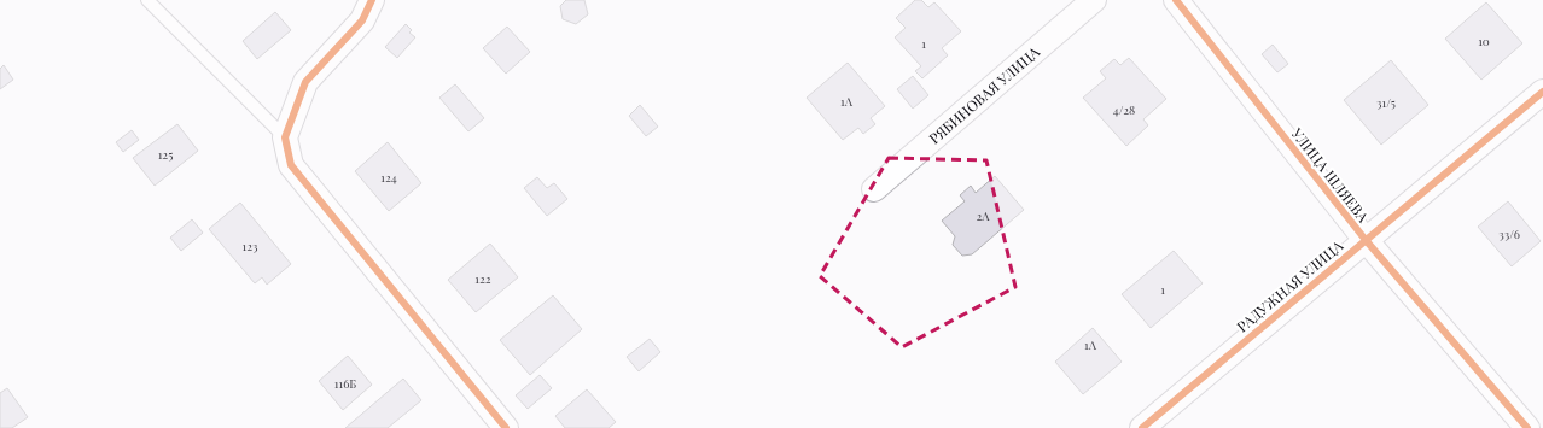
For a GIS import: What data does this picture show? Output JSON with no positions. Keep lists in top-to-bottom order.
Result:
{
  "streets": {
    "street": ["РЯБИНОВАЯ УЛИЦА", "УЛИЦА ШЛЯЕВА", "РАДУЖНАЯ УЛИЦА"]
  },
  "crossings": [
    ["УЛИЦА ШЛЯЕВА", "РАДУЖНАЯ УЛИЦА"]
  ],
  "house_numbers": [
    "10",
    "1",
    "1А",
    "31/5",
    "4/28",
    "125",
    "124",
    "2А",
    "33/6",
    "123",
    "122",
    "1",
    "1А",
    "116Б"
  ]
}
